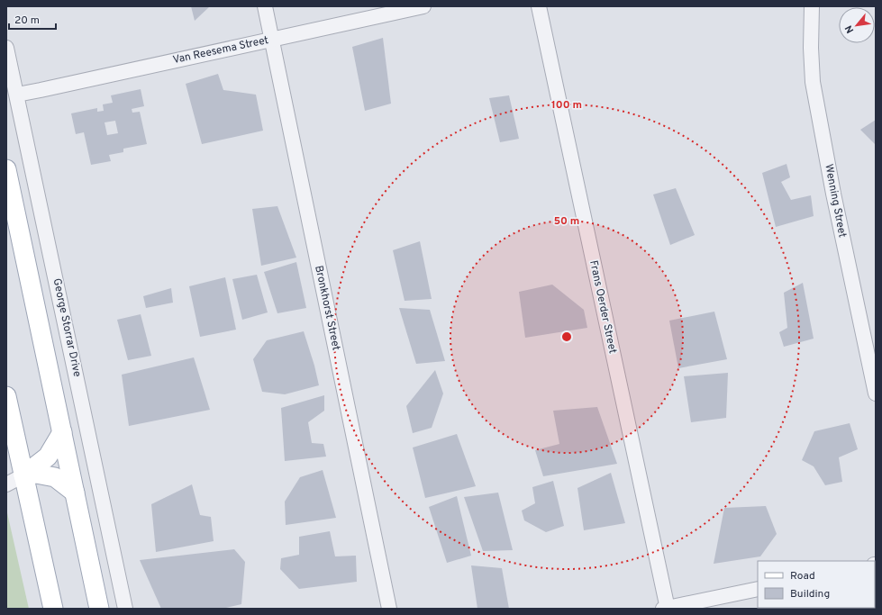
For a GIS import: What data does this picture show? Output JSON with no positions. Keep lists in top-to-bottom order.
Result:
{
  "streets": {
    "street": [
      "Van Reesema Street",
      "Wenning Street",
      "Frans Oerder Street",
      "Bronkhorst Street",
      "George Storrar Drive"
    ]
  },
  "crossings": [
    ["Van Reesema Street", "Bronkhorst Street"],
    ["Van Reesema Street", "George Storrar Drive"]
  ],
  "legend": ["Road", "Building"],
  "scale_bar": "20 m",
  "north": "bottom left",
  "rings": ["100 m", "50 m"]
}
